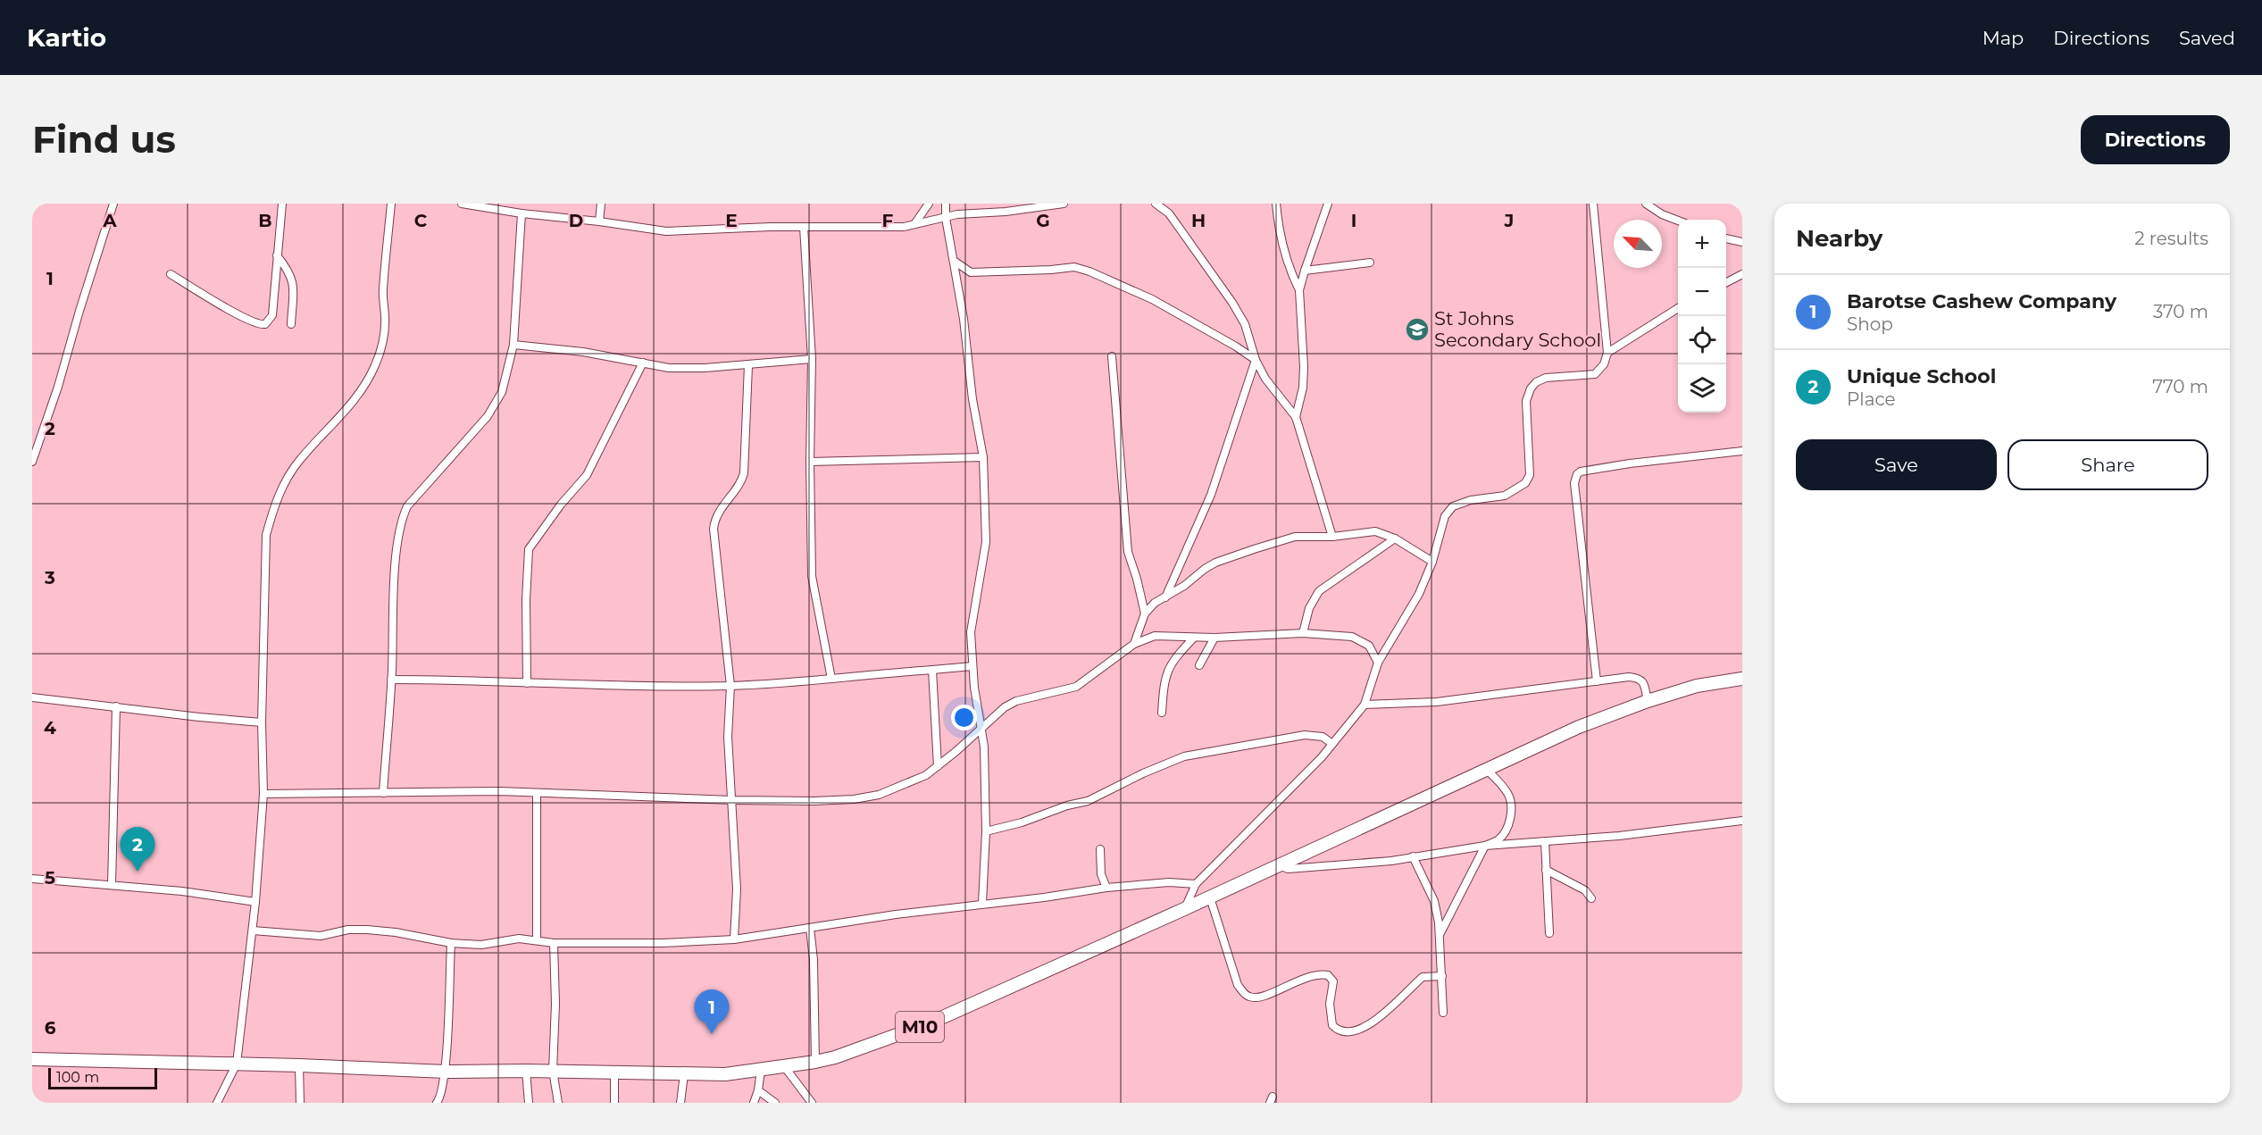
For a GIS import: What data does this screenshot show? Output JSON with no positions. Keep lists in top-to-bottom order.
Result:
{
  "streets": {
    "main road": ["M10"]
  },
  "places": {
    "school or university": ["St Johns Secondary School"]
  },
  "scale_bar": "100 m",
  "north": "top left",
  "page": {
    "header": "Kartio",
    "nav": ["Map", "Directions", "Saved"],
    "buttons": [
      "Directions",
      ["Save", "Share"]
    ],
    "title": "Find us",
    "heading": ["Nearby", "2 results"],
    "map_buttons": ["+", "−"],
    "list": [
      {
        "mark": "1",
        "name": "Barotse Cashew Company",
        "note": "Shop",
        "value": "370 m"
      },
      {
        "mark": "2",
        "name": "Unique School",
        "note": "Place",
        "value": "770 m"
      }
    ],
    "pins": ["2", "1"],
    "scale": "100 m"
  },
  "grid": {
    "columns": [
      "A",
      "B",
      "C",
      "D",
      "E",
      "F",
      "G",
      "H",
      "I",
      "J"
    ],
    "rows": [
      "1",
      "2",
      "3",
      "4",
      "5",
      "6"
    ]
  }
}
